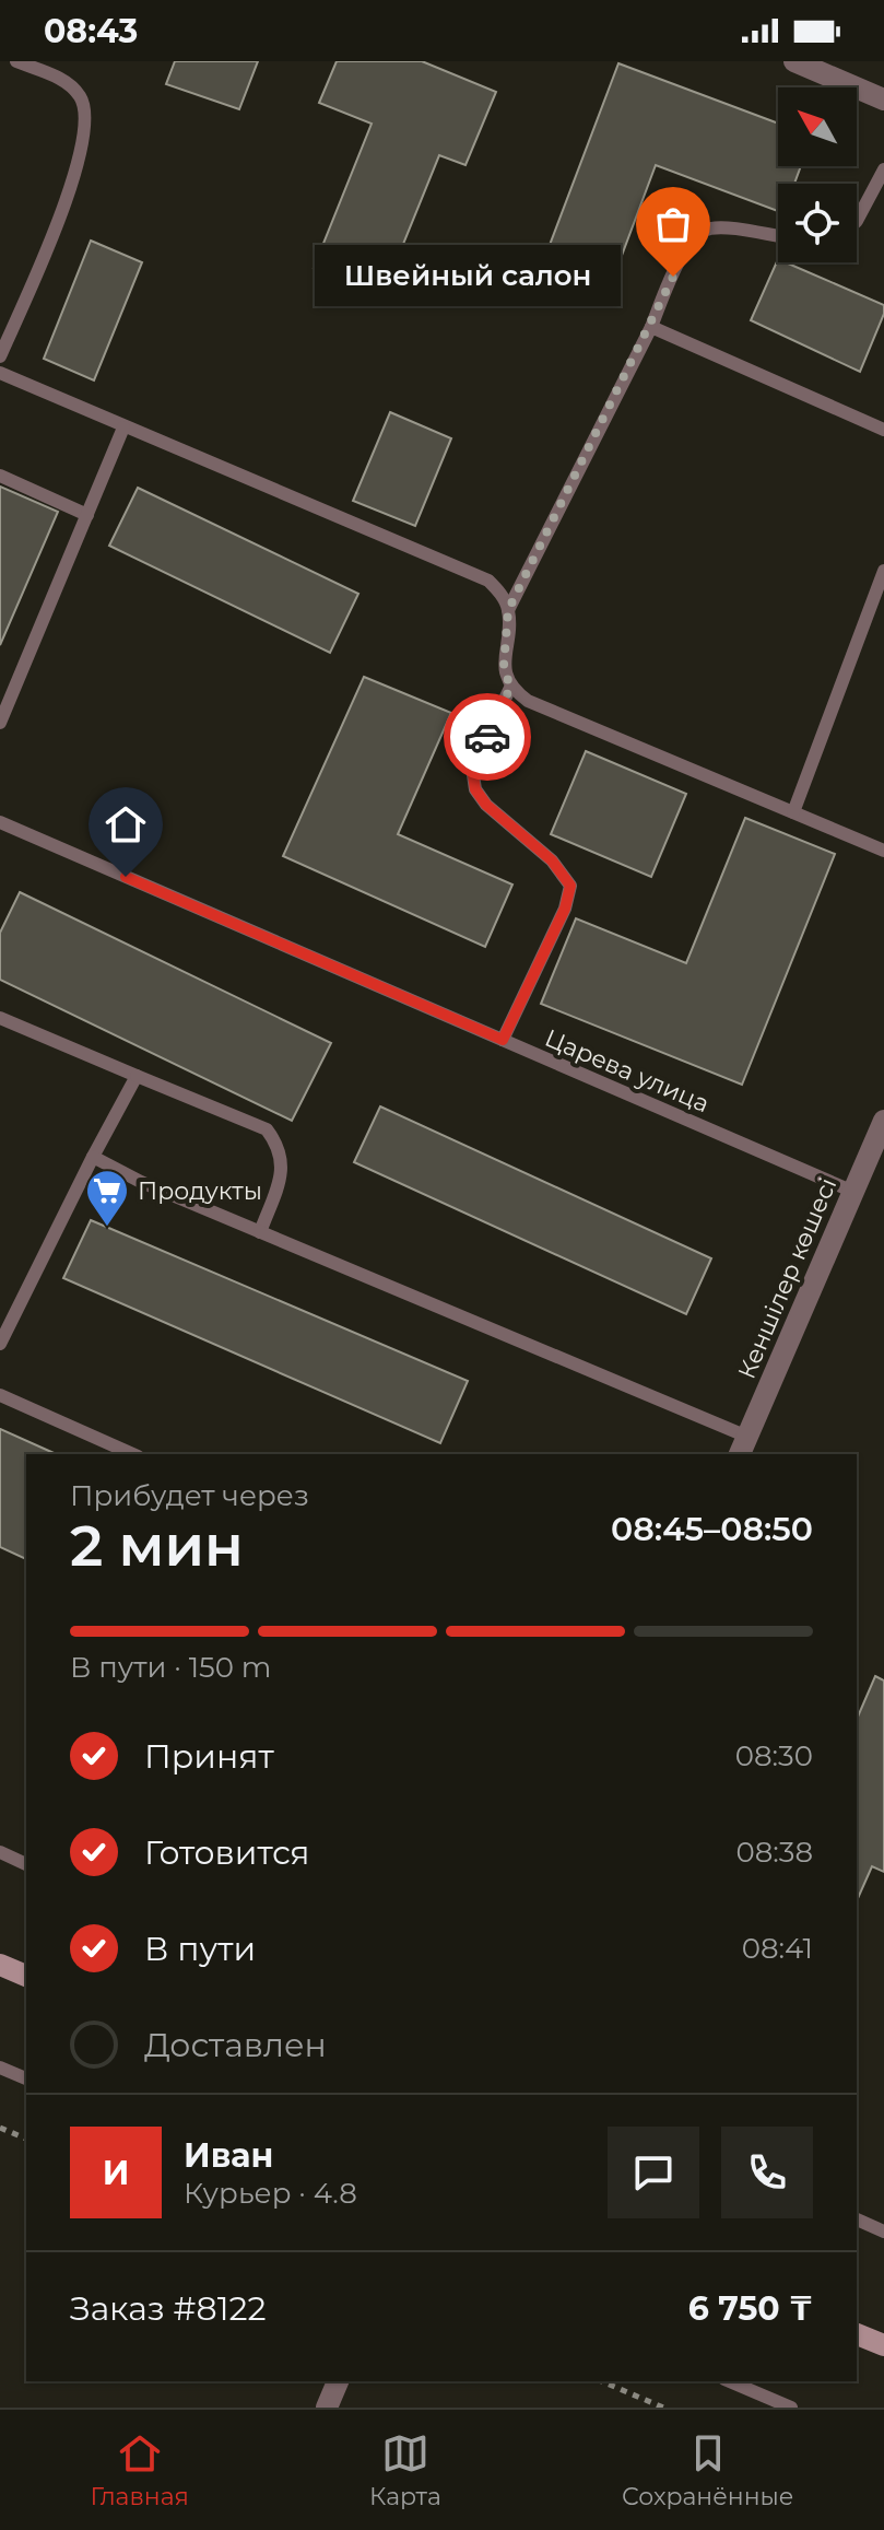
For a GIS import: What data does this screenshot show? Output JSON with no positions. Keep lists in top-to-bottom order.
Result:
{
  "streets": {
    "street": ["Кеншілер көшесі"],
    "lane": ["Царева улица"]
  },
  "crossings": [
    ["Царева улица", "Кеншілер көшесі"]
  ],
  "places": {
    "other": ["Швейный салон"],
    "supermarket": ["Продукты"]
  },
  "north": "top left",
  "page": {
    "status": "08:43",
    "bubble": "Швейный салон",
    "heading": ["2 мин", "Прибудет через", "08:45–08:50"],
    "panel": [
      "Иван",
      "Курьер · 4.8",
      "Заказ #8122",
      "6 750 ₸"
    ],
    "bar": "В пути · 150 m",
    "list": [
      ["Принят", "08:30"],
      ["Готовится", "08:38"],
      ["В пути", "08:41"],
      "Доставлен"
    ],
    "round": "И",
    "tabs": ["Главная", "Карта", "Сохранённые"]
  }
}
